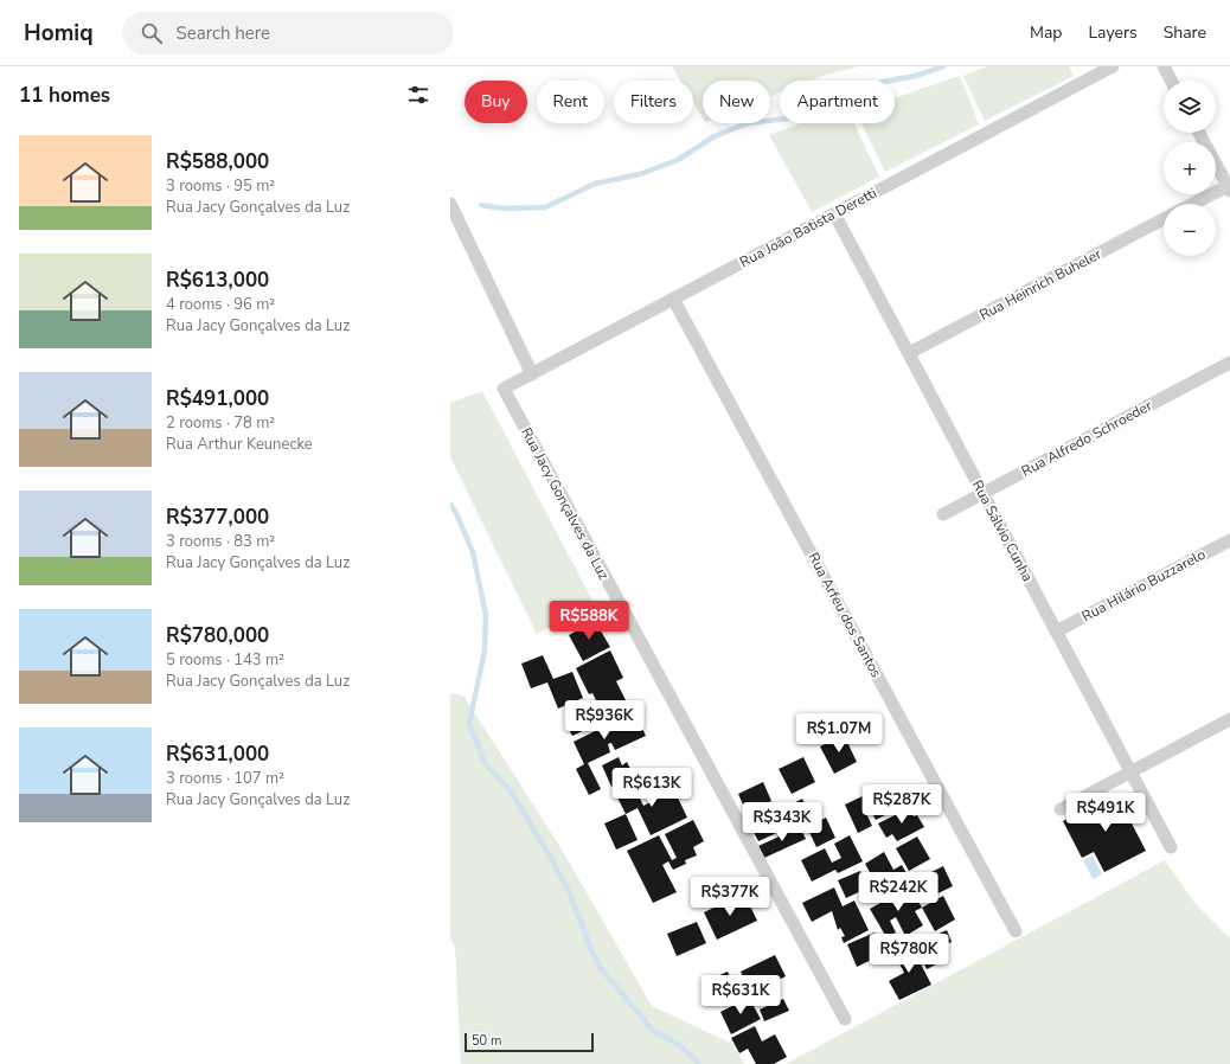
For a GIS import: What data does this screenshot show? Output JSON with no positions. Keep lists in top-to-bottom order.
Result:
{
  "streets": {
    "street": [
      "Rua João Batista Deretti",
      "Rua Heinrich Buheler",
      "Rua Alfredo Schroeder",
      "Rua Jacy Gonçalves da Luz",
      "Rua Sálvio Cunha",
      "Rua Hilário Buzzarelo",
      "Rua Arfeu dos Santos"
    ]
  },
  "crossings": [
    ["Rua João Batista Deretti", "Rua Jacy Gonçalves da Luz"],
    ["Rua João Batista Deretti", "Rua Sálvio Cunha"],
    ["Rua João Batista Deretti", "Rua Arfeu dos Santos"],
    ["Rua Heinrich Buheler", "Rua Sálvio Cunha"],
    ["Rua Alfredo Schroeder", "Rua Sálvio Cunha"],
    ["Rua Sálvio Cunha", "Rua Hilário Buzzarelo"]
  ],
  "scale_bar": "50 m",
  "page": {
    "header": "Homiq",
    "search": "Search here",
    "nav": ["Map", "Layers", "Share"],
    "heading": "11 homes",
    "map_buttons": ["+", "−"],
    "chip": [
      "Buy",
      "Rent",
      "Filters",
      "New",
      "Apartment"
    ],
    "list": [
      {
        "name": "R$588,000",
        "note": "3 rooms · 95 m² · Rua Jacy Gonçalves da Luz"
      },
      {
        "name": "R$613,000",
        "note": "4 rooms · 96 m² · Rua Jacy Gonçalves da Luz"
      },
      {
        "name": "R$491,000",
        "note": "2 rooms · 78 m² · Rua Arthur Keunecke"
      },
      {
        "name": "R$377,000",
        "note": "3 rooms · 83 m² · Rua Jacy Gonçalves da Luz"
      },
      {
        "name": "R$780,000",
        "note": "5 rooms · 143 m² · Rua Jacy Gonçalves da Luz"
      },
      {
        "name": "R$631,000",
        "note": "3 rooms · 107 m² · Rua Jacy Gonçalves da Luz"
      }
    ],
    "price": [
      "R$588K",
      "R$936K",
      "R$1.07M",
      "R$613K",
      "R$287K",
      "R$491K",
      "R$343K",
      "R$242K",
      "R$377K",
      "R$780K",
      "R$631K"
    ],
    "scale": "50 m"
  }
}
